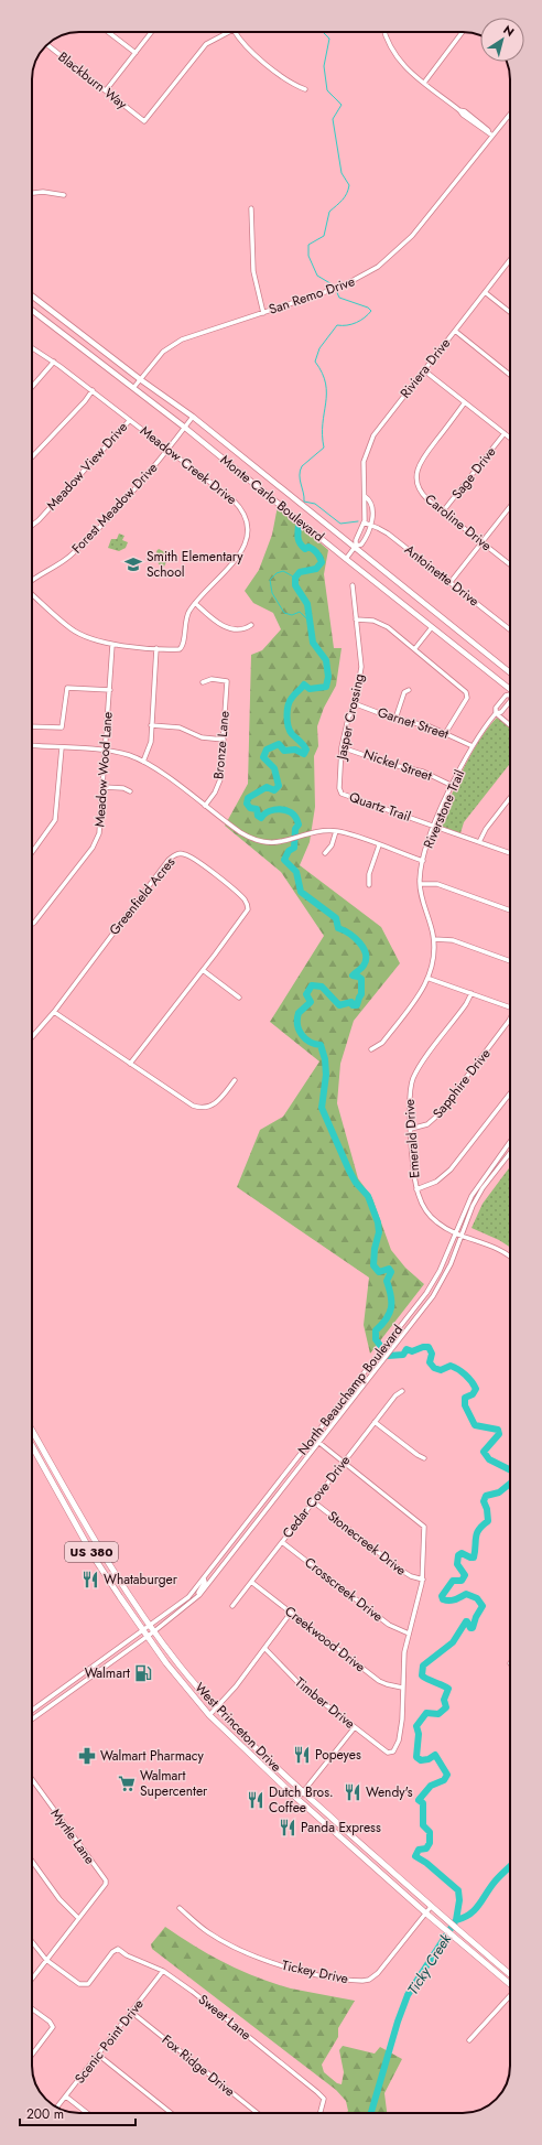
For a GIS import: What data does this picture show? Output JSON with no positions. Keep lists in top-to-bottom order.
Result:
{
  "streets": {
    "highway": ["US 380", "West Princeton Drive"],
    "main road": ["Monte Carlo Boulevard"],
    "street": [
      "Blackburn Way",
      "San Remo Drive",
      "Riviera Drive",
      "Meadow Creek Drive",
      "Meadow View Drive",
      "Sage Drive",
      "Forest Meadow Drive",
      "Caroline Drive",
      "Antoinette Drive",
      "Jasper Crossing",
      "Garnet Street",
      "Bronze Lane",
      "Nickel Street",
      "Meadow Wood Lane",
      "Quartz Trail",
      "Riverstone Trail",
      "Greenfield Acres",
      "Sapphire Drive",
      "Emerald Drive",
      "North Beauchamp Boulevard",
      "Cedar Cove Drive",
      "Stonecreek Drive",
      "Crosscreek Drive",
      "Creekwood Drive",
      "Timber Drive",
      "Myrtle Lane",
      "Tickey Drive",
      "Sweet Lane",
      "Scenic Point Drive",
      "Fox Ridge Drive"
    ]
  },
  "crossings": [
    ["San Remo Drive", "Monte Carlo Boulevard"],
    ["Riviera Drive", "Monte Carlo Boulevard"],
    ["Riviera Drive", "Antoinette Drive"],
    ["Meadow Creek Drive", "Meadow View Drive"],
    ["Meadow Creek Drive", "Forest Meadow Drive"],
    ["Sage Drive", "Caroline Drive"],
    ["Monte Carlo Boulevard", "Forest Meadow Drive"],
    ["Jasper Crossing", "Garnet Street"],
    ["Jasper Crossing", "Nickel Street"],
    ["Jasper Crossing", "Quartz Trail"],
    ["Garnet Street", "Riverstone Trail"],
    ["Nickel Street", "Riverstone Trail"],
    ["Quartz Trail", "Riverstone Trail"],
    ["Sapphire Drive", "Emerald Drive"],
    ["Emerald Drive", "North Beauchamp Boulevard"],
    ["North Beauchamp Boulevard", "West Princeton Drive"],
    ["Cedar Cove Drive", "Stonecreek Drive"],
    ["Cedar Cove Drive", "Crosscreek Drive"],
    ["Cedar Cove Drive", "Creekwood Drive"],
    ["Creekwood Drive", "Timber Drive"],
    ["West Princeton Drive", "Tickey Drive"],
    ["Sweet Lane", "Scenic Point Drive"],
    ["Scenic Point Drive", "Fox Ridge Drive"]
  ],
  "water": ["Ticky Creek"],
  "places": {
    "school or university": ["Smith Elementary School"],
    "restaurant": [
      "Whataburger",
      "Popeyes",
      "Wendy's",
      "Dutch Bros. Coffee",
      "Panda Express"
    ],
    "fuel station": ["Walmart"],
    "pharmacy": ["Walmart Pharmacy"],
    "supermarket": ["Walmart Supercenter"]
  },
  "scale_bar": "200 m",
  "north": "top right"
}
